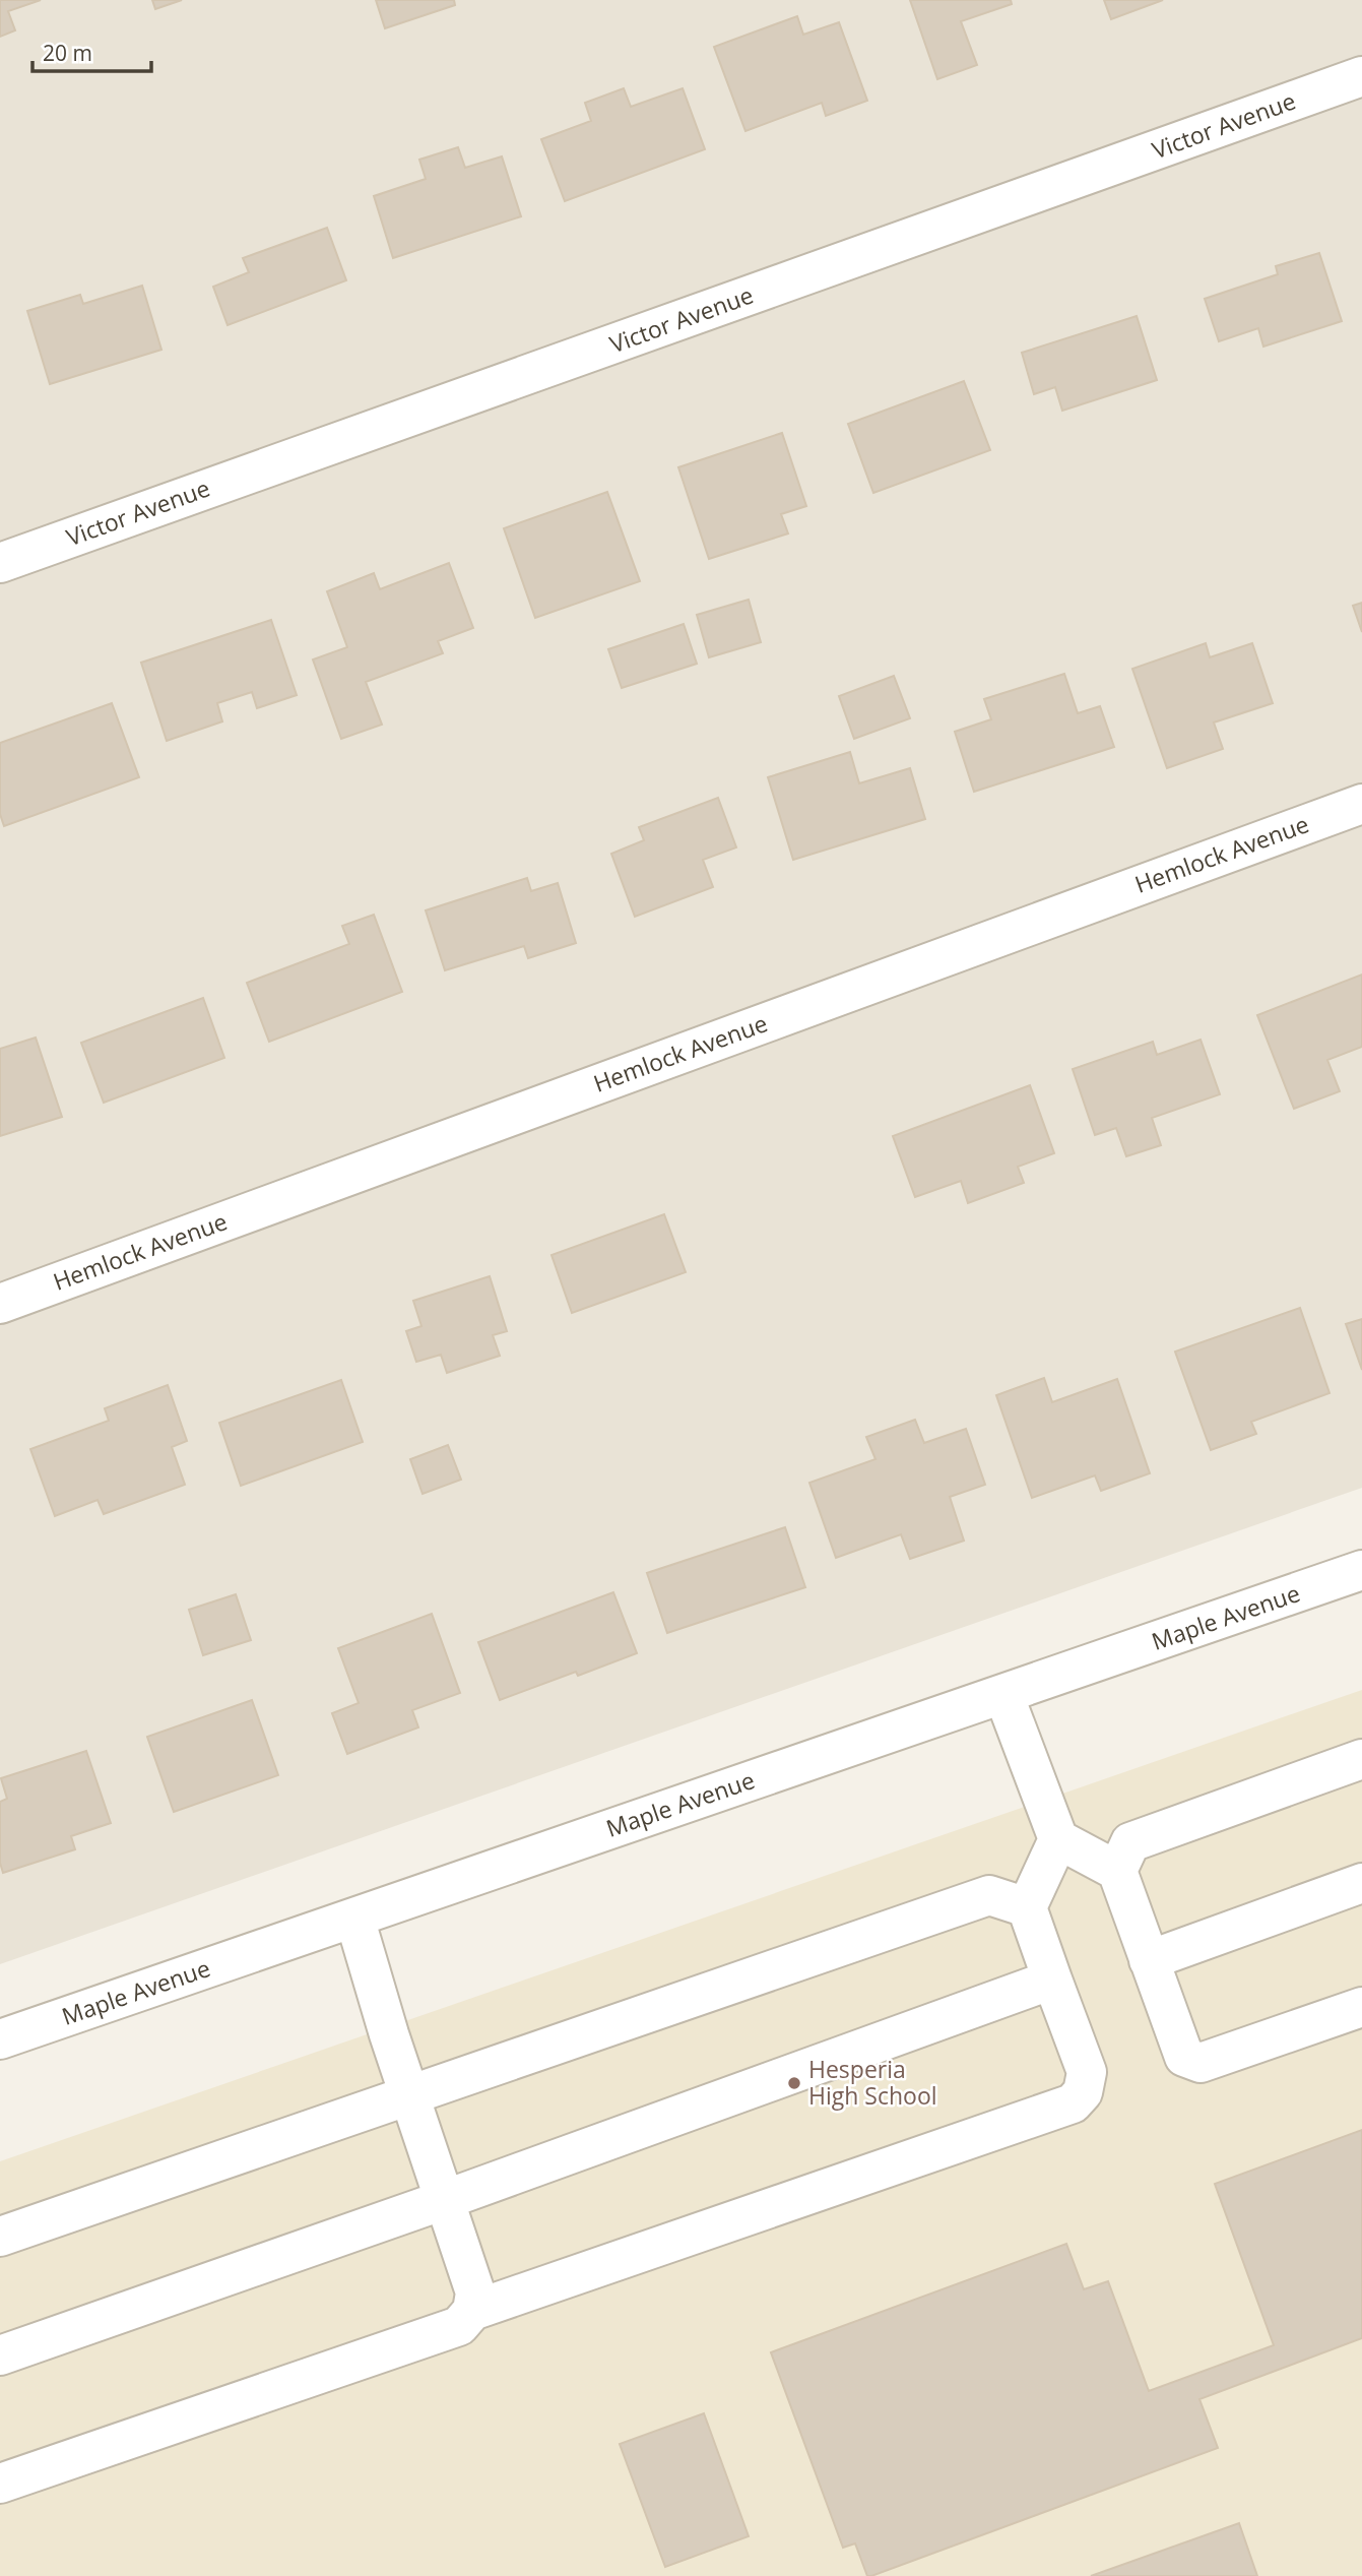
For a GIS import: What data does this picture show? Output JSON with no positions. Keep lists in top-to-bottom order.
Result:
{
  "streets": {
    "street": ["Victor Avenue", "Hemlock Avenue", "Maple Avenue"]
  },
  "places": ["Hesperia High School"],
  "scale_bar": "20 m"
}
